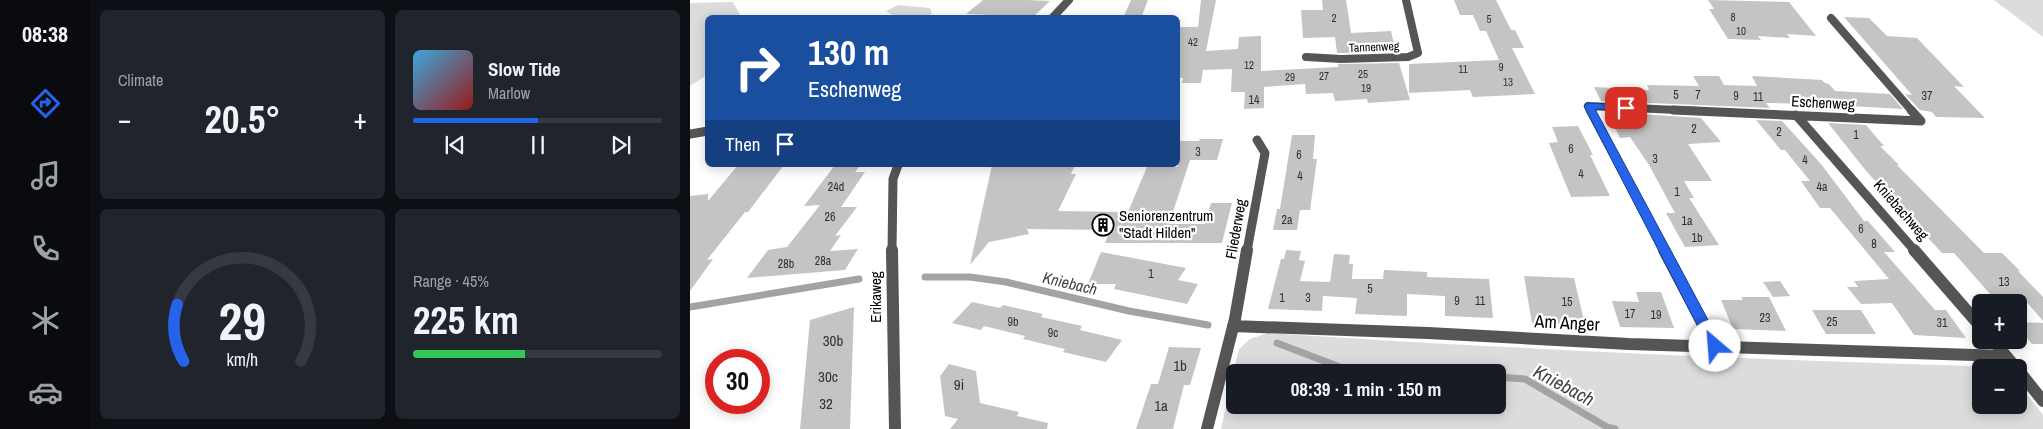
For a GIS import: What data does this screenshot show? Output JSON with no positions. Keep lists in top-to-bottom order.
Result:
{
  "streets": {
    "street": [
      "Tannenweg",
      "Eschenweg",
      "Kniebachweg",
      "Fliederweg",
      "Erikaweg",
      "Am Anger"
    ]
  },
  "crossings": [
    ["Eschenweg", "Kniebachweg"],
    ["Eschenweg", "Am Anger"],
    ["Fliederweg", "Am Anger"]
  ],
  "water": ["Kniebach"],
  "places": {
    "building": ["Seniorenzentrum \"Stadt Hilden\""]
  },
  "house_numbers": [
    "8",
    "2",
    "5",
    "10",
    "42",
    "12",
    "9",
    "11",
    "25",
    "27",
    "29",
    "13",
    "19",
    "5",
    "7",
    "9",
    "37",
    "11",
    "14",
    "2",
    "2",
    "1",
    "6",
    "3",
    "6",
    "3",
    "4",
    "4",
    "4",
    "24d",
    "4a",
    "1",
    "26",
    "2a",
    "1a",
    "6",
    "1b",
    "8",
    "28a",
    "28b",
    "1",
    "13",
    "5",
    "1",
    "3",
    "9",
    "11",
    "15",
    "17",
    "19",
    "23",
    "9b",
    "25",
    "31",
    "9c",
    "30b",
    "1b",
    "30c",
    "9i",
    "32",
    "1a"
  ],
  "page": {
    "tabs": "08:38",
    "tile": [
      "Climate",
      ["Range · 45%", "225 km"]
    ],
    "turn": ["130 m", "Eschenweg"],
    "song": ["Slow Tide", "Marlow"],
    "heat": ["−", "20.5°", "+"],
    "then": "Then",
    "map_buttons": ["+", "−"],
    "limit": "30",
    "trip": "08:39 · 1 min · 150 m",
    "gauge": ["29", "km/h"]
  }
}
